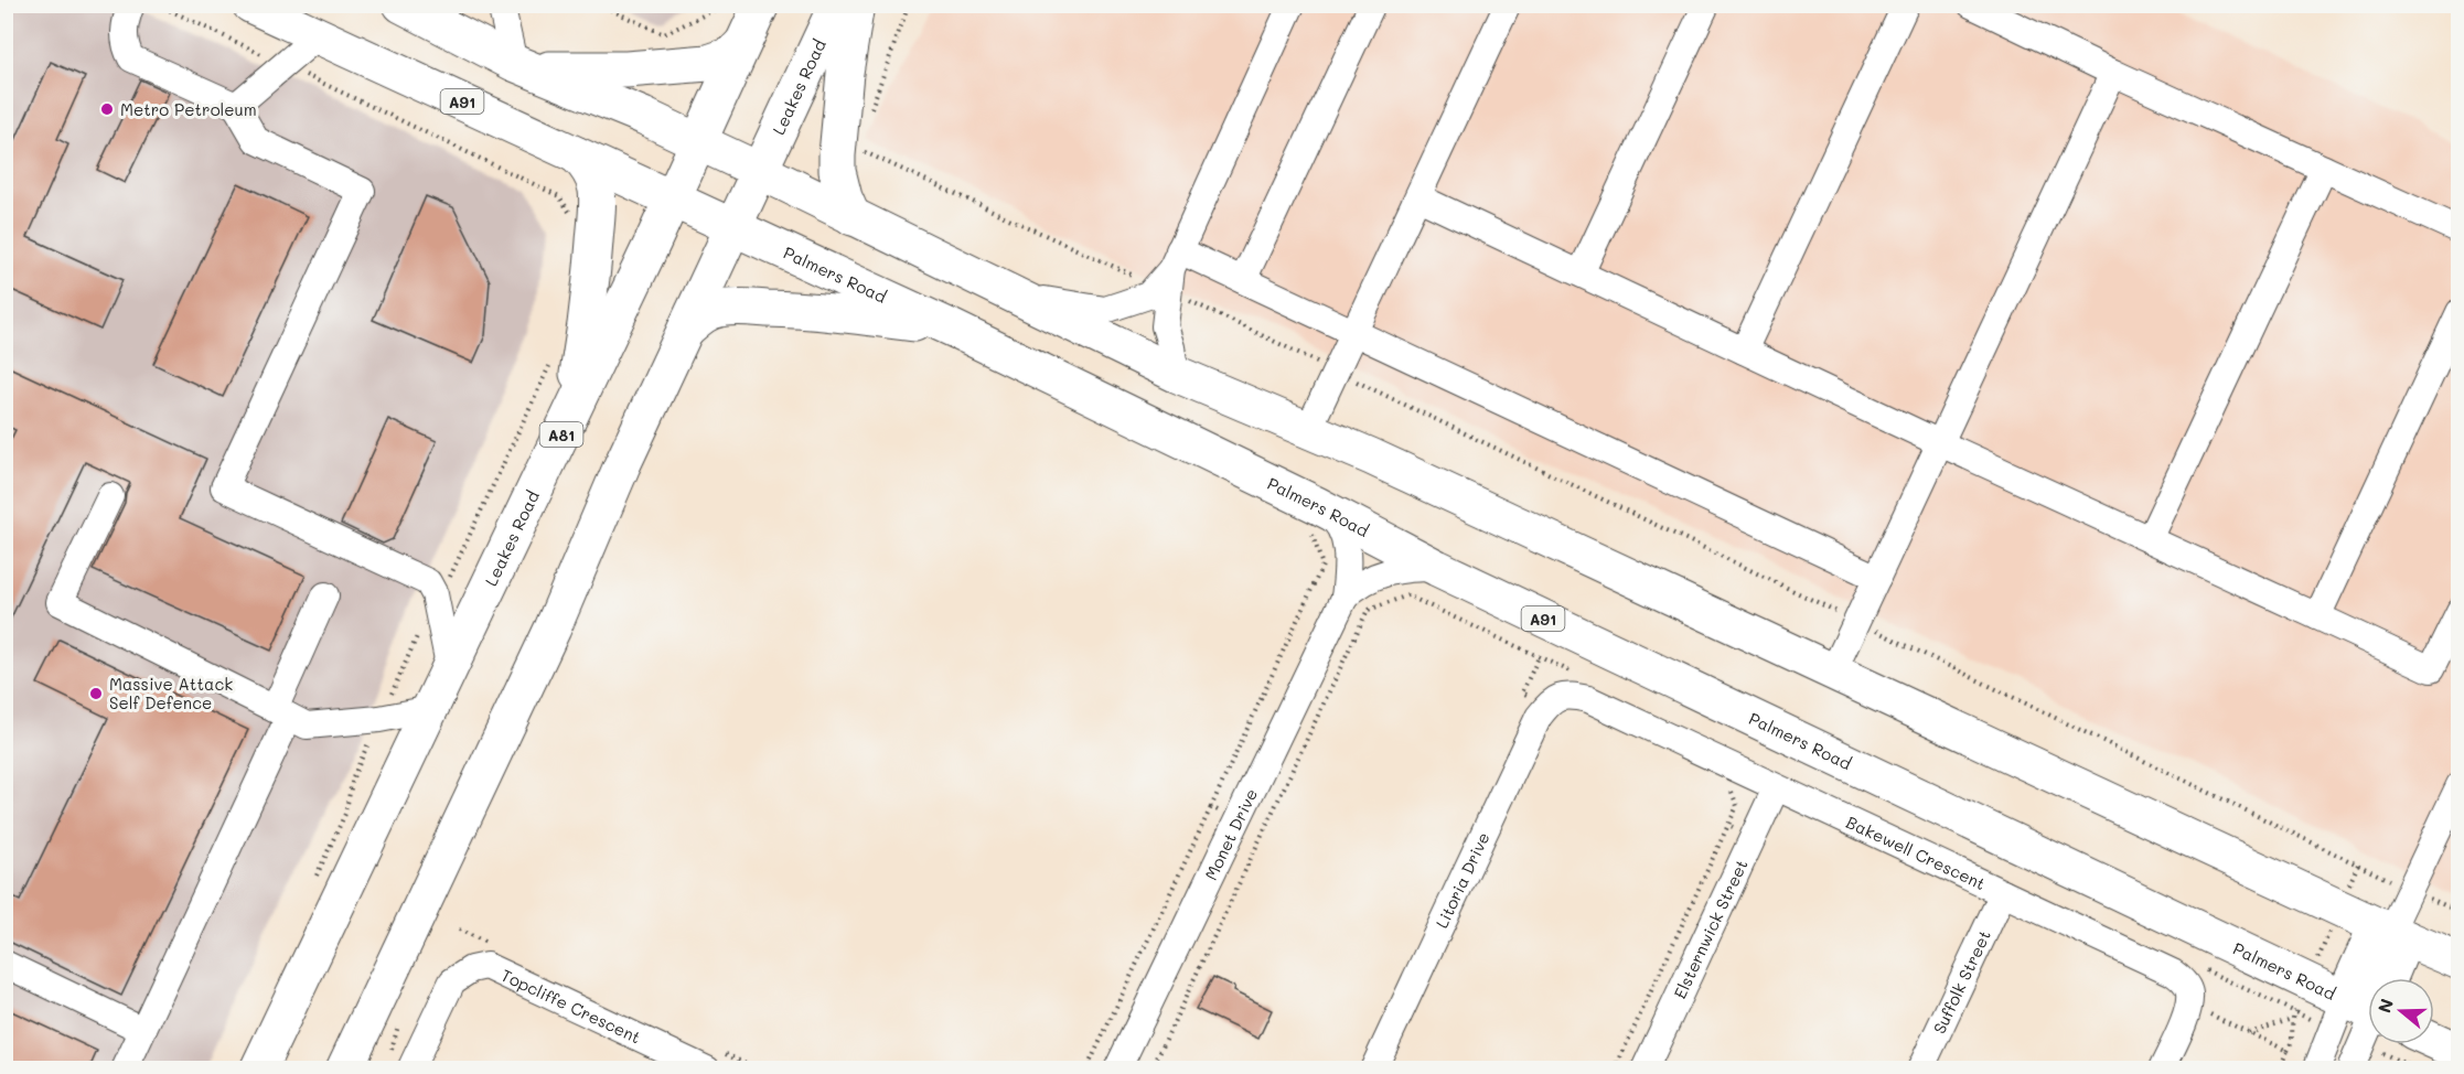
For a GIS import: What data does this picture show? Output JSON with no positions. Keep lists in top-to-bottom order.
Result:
{
  "streets": {
    "highway": [
      "Leakes Road",
      "A91",
      "Palmers Road",
      "A81"
    ],
    "street": [
      "Monet Drive",
      "Bakewell Crescent",
      "Litoria Drive",
      "Elsternwick Street",
      "Suffolk Street",
      "Topcliffe Crescent"
    ]
  },
  "crossings": [
    ["Leakes Road", "Palmers Road"],
    ["Palmers Road", "Monet Drive"],
    ["Bakewell Crescent", "Litoria Drive"],
    ["Bakewell Crescent", "Elsternwick Street"],
    ["Bakewell Crescent", "Suffolk Street"]
  ],
  "places": ["Metro Petroleum", "Massive Attack Self Defence"],
  "north": "left"
}
